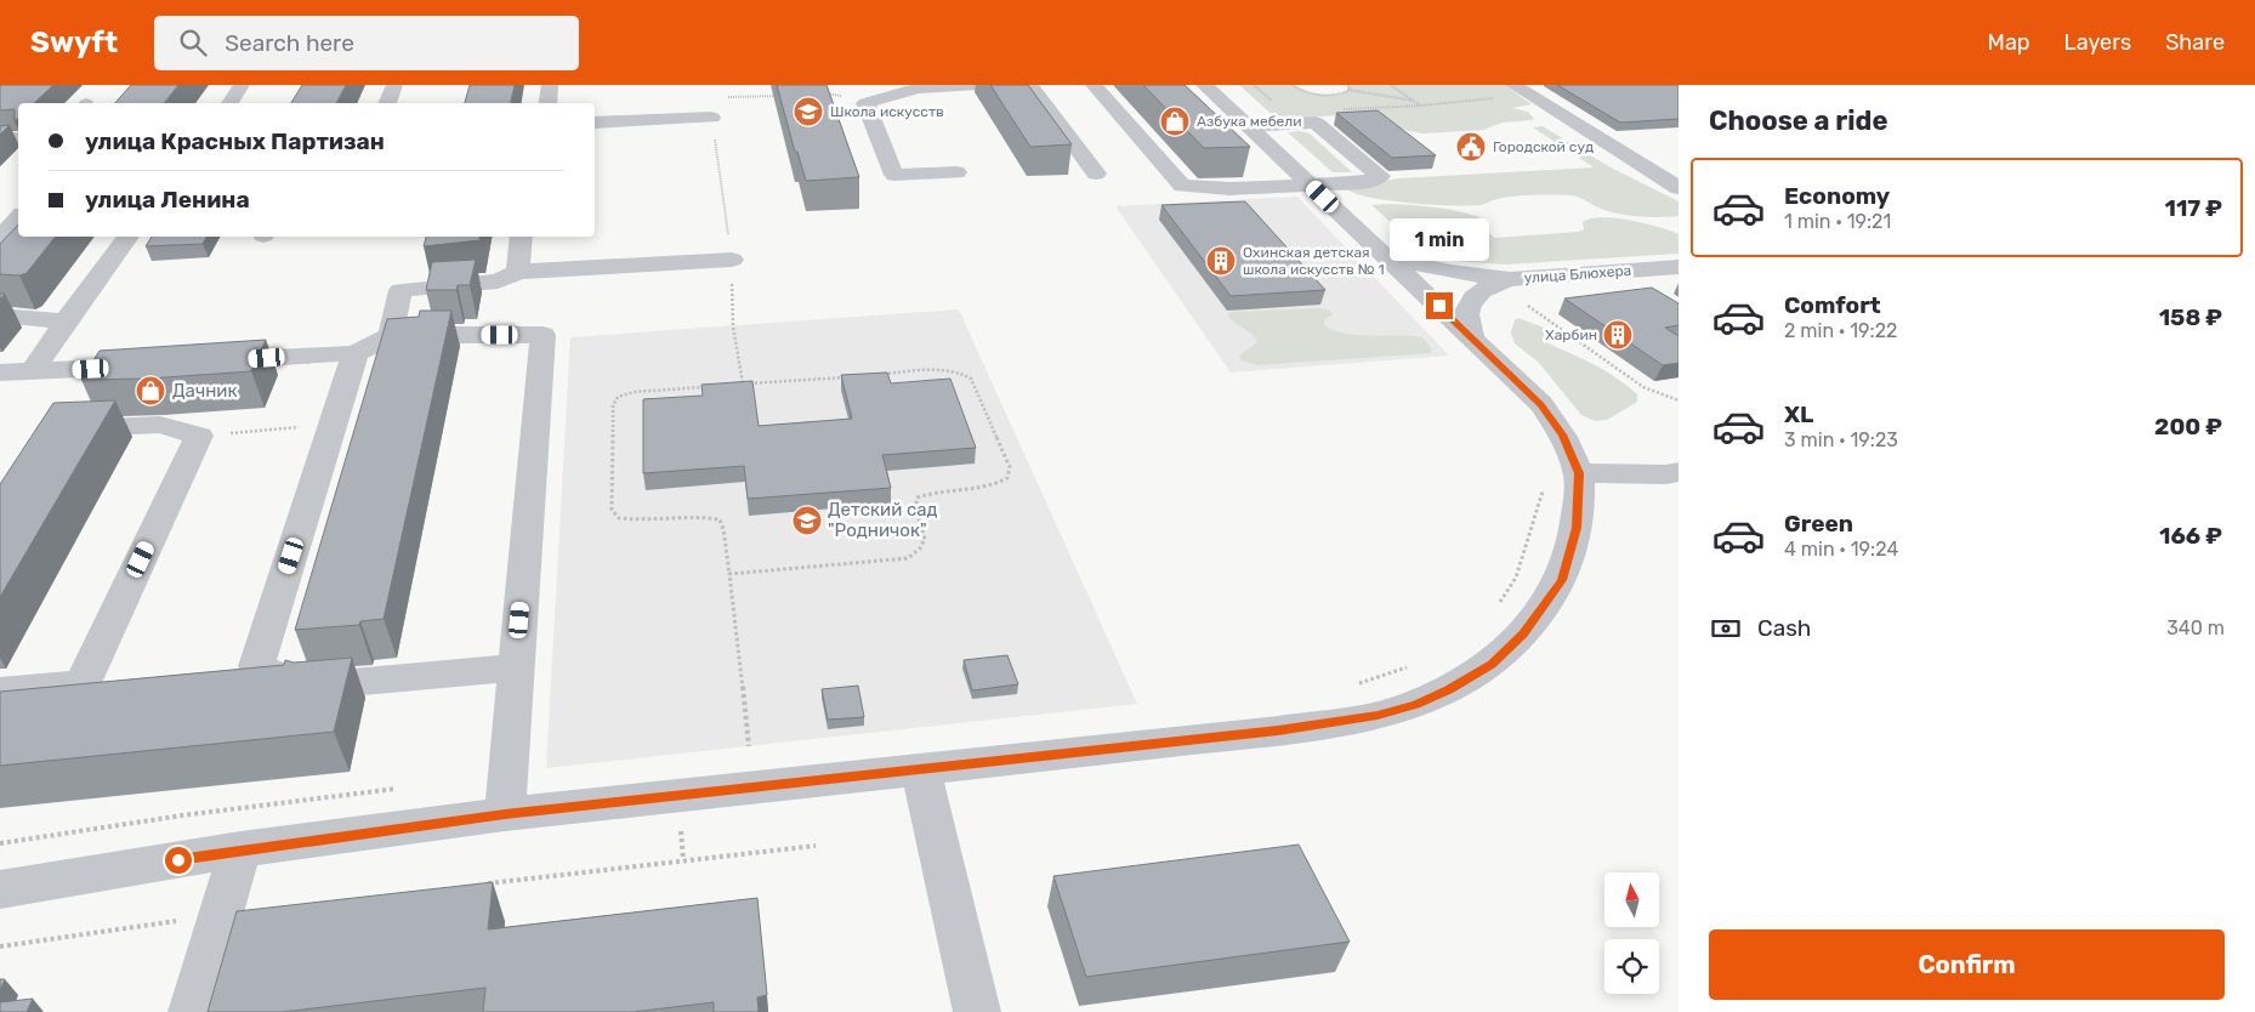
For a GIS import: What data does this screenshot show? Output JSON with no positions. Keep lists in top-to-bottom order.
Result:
{
  "streets": {
    "street": ["улица Блюхера"]
  },
  "places": {
    "school or university": ["Школа искусств", "Детский сад \"Родничок\""],
    "shop": ["Азбука мебели", "Дачник"],
    "public building": ["Городской суд"],
    "building": ["Охинская детская школа искусств № 1", "Харбин"]
  },
  "north": "top",
  "page": {
    "header": "Swyft",
    "search": "Search here",
    "nav": ["Map", "Layers", "Share"],
    "heading": "Choose a ride",
    "banner": ["улица Красных Партизан", "улица Ленина"],
    "list": [
      {
        "name": "Economy",
        "note": "1 min · 19:21",
        "value": "117 ₽"
      },
      {
        "name": "Comfort",
        "note": "2 min · 19:22",
        "value": "158 ₽"
      },
      {
        "name": "XL",
        "note": "3 min · 19:23",
        "value": "200 ₽"
      },
      {
        "name": "Green",
        "note": "4 min · 19:24",
        "value": "166 ₽"
      }
    ],
    "bubble": "1 min",
    "pay": ["Cash", "340 m"],
    "buttons": "Confirm"
  }
}
